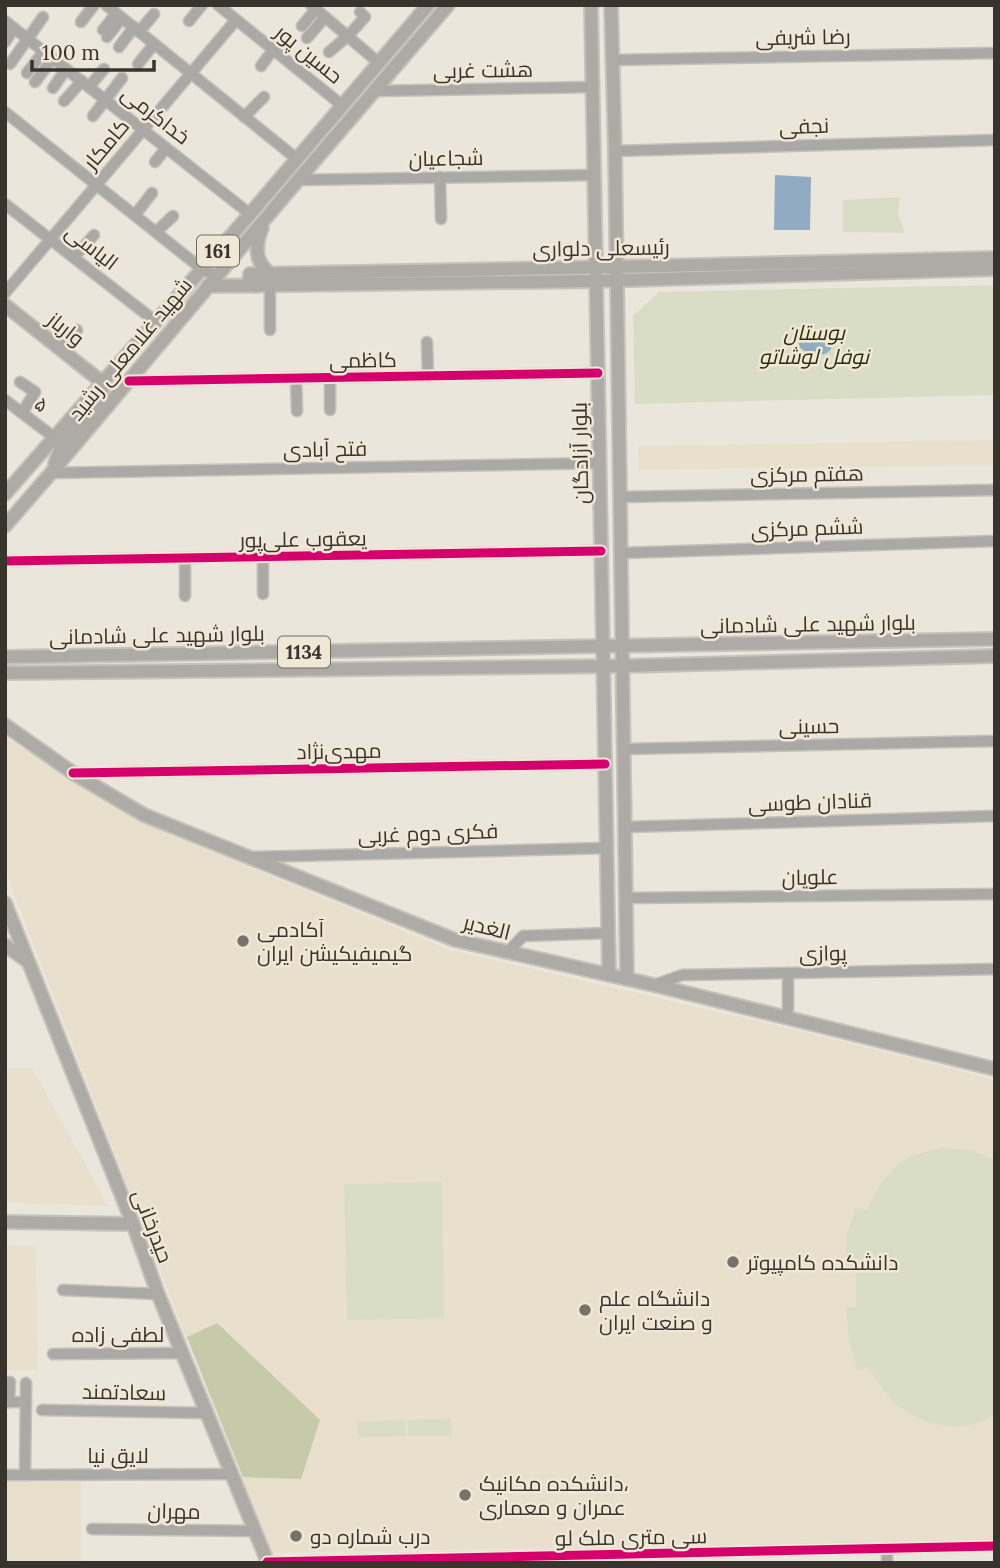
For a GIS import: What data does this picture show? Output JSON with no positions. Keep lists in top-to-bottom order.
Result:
{
  "streets": {
    "main road": [
      "رئیسعلی دلواری",
      "161",
      "وارباز",
      "شهید غلامعلی رشید",
      "بلوار آزادگان",
      "بلوار شهید علی شادمانی",
      "1134",
      "الغدیر",
      "حیدرخانی"
    ],
    "street": [
      "رضا شریفی",
      "حسین پور",
      "هشت غربی",
      "خداکرمی",
      "نجفی",
      "کامکار",
      "شجاعیان",
      "الیاسی",
      "کاظمی",
      "۵",
      "فتح آبادی",
      "هفتم مرکزی",
      "ششم مرکزی",
      "یعقوب علی‌پور",
      "حسینی",
      "مهدی‌نژاد",
      "قنادان طوسی",
      "فکری دوم غربی",
      "علویان",
      "پوازی",
      "لطفی زاده",
      "سعادتمند",
      "لایق نیا",
      "مهران",
      "سی متری ملک لو"
    ]
  },
  "crossings": [
    ["رضا شریفی", "بلوار آزادگان"],
    ["حسین پور", "کامکار"],
    ["حسین پور", "شهید غلامعلی رشید"],
    ["هشت غربی", "شهید غلامعلی رشید"],
    ["هشت غربی", "بلوار آزادگان"],
    ["خداکرمی", "کامکار"],
    ["خداکرمی", "شهید غلامعلی رشید"],
    ["نجفی", "بلوار آزادگان"],
    ["کامکار", "الیاسی"],
    ["شجاعیان", "شهید غلامعلی رشید"],
    ["شجاعیان", "بلوار آزادگان"],
    ["الیاسی", "شهید غلامعلی رشید"],
    ["رئیسعلی دلواری", "شهید غلامعلی رشید"],
    ["رئیسعلی دلواری", "بلوار آزادگان"],
    ["وارباز", "شهید غلامعلی رشید"],
    ["شهید غلامعلی رشید", "کاظمی"],
    ["شهید غلامعلی رشید", "۵"],
    ["شهید غلامعلی رشید", "فتح آبادی"],
    ["کاظمی", "بلوار آزادگان"],
    ["فتح آبادی", "بلوار آزادگان"],
    ["بلوار آزادگان", "هفتم مرکزی"],
    ["بلوار آزادگان", "ششم مرکزی"],
    ["بلوار آزادگان", "یعقوب علی‌پور"],
    ["بلوار آزادگان", "بلوار شهید علی شادمانی"],
    ["بلوار آزادگان", "1134"],
    ["بلوار شهید علی شادمانی", "1134"],
    ["مهدی‌نژاد", "الغدیر"],
    ["فکری دوم غربی", "الغدیر"],
    ["الغدیر", "پوازی"],
    ["حیدرخانی", "لطفی زاده"],
    ["حیدرخانی", "سعادتمند"],
    ["حیدرخانی", "لایق نیا"],
    ["حیدرخانی", "مهران"],
    ["حیدرخانی", "سی متری ملک لو"]
  ],
  "parks": ["بوستان نوفل لوشاتو"],
  "places": [
    "آکادمی گیمیفیکیشن ایران",
    "دانشکده کامپیوتر",
    "دانشگاه علم و صنعت ایران",
    "دانشکده مکانیک، عمران و معماری",
    "درب شماره دو"
  ],
  "scale_bar": "100 m"
}
